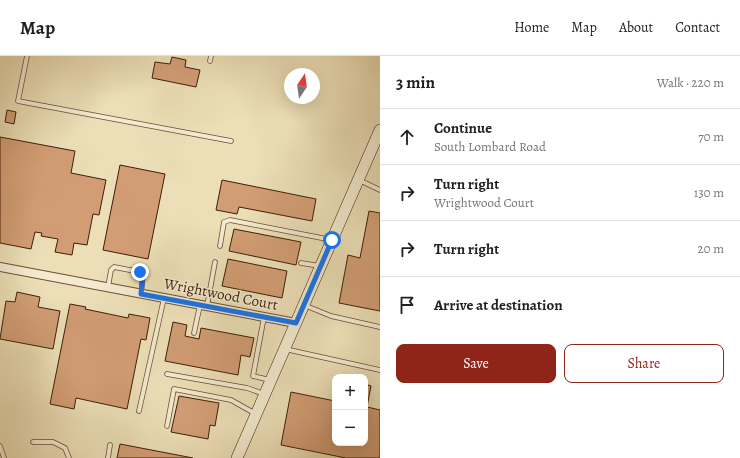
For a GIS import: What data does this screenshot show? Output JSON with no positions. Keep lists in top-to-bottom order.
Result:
{
  "streets": {
    "street": ["Wrightwood Court"]
  },
  "north": "top",
  "page": {
    "header": "Map",
    "nav": [
      "Home",
      "Map",
      "About",
      "Contact"
    ],
    "heading": ["3 min", "Walk · 220 m"],
    "list": [
      ["Continue", "South Lombard Road", "70 m"],
      ["Turn right", "Wrightwood Court", "130 m"],
      ["Turn right", "20 m"],
      "Arrive at destination"
    ],
    "buttons": ["Save", "Share"],
    "map_buttons": ["+", "−"]
  }
}
